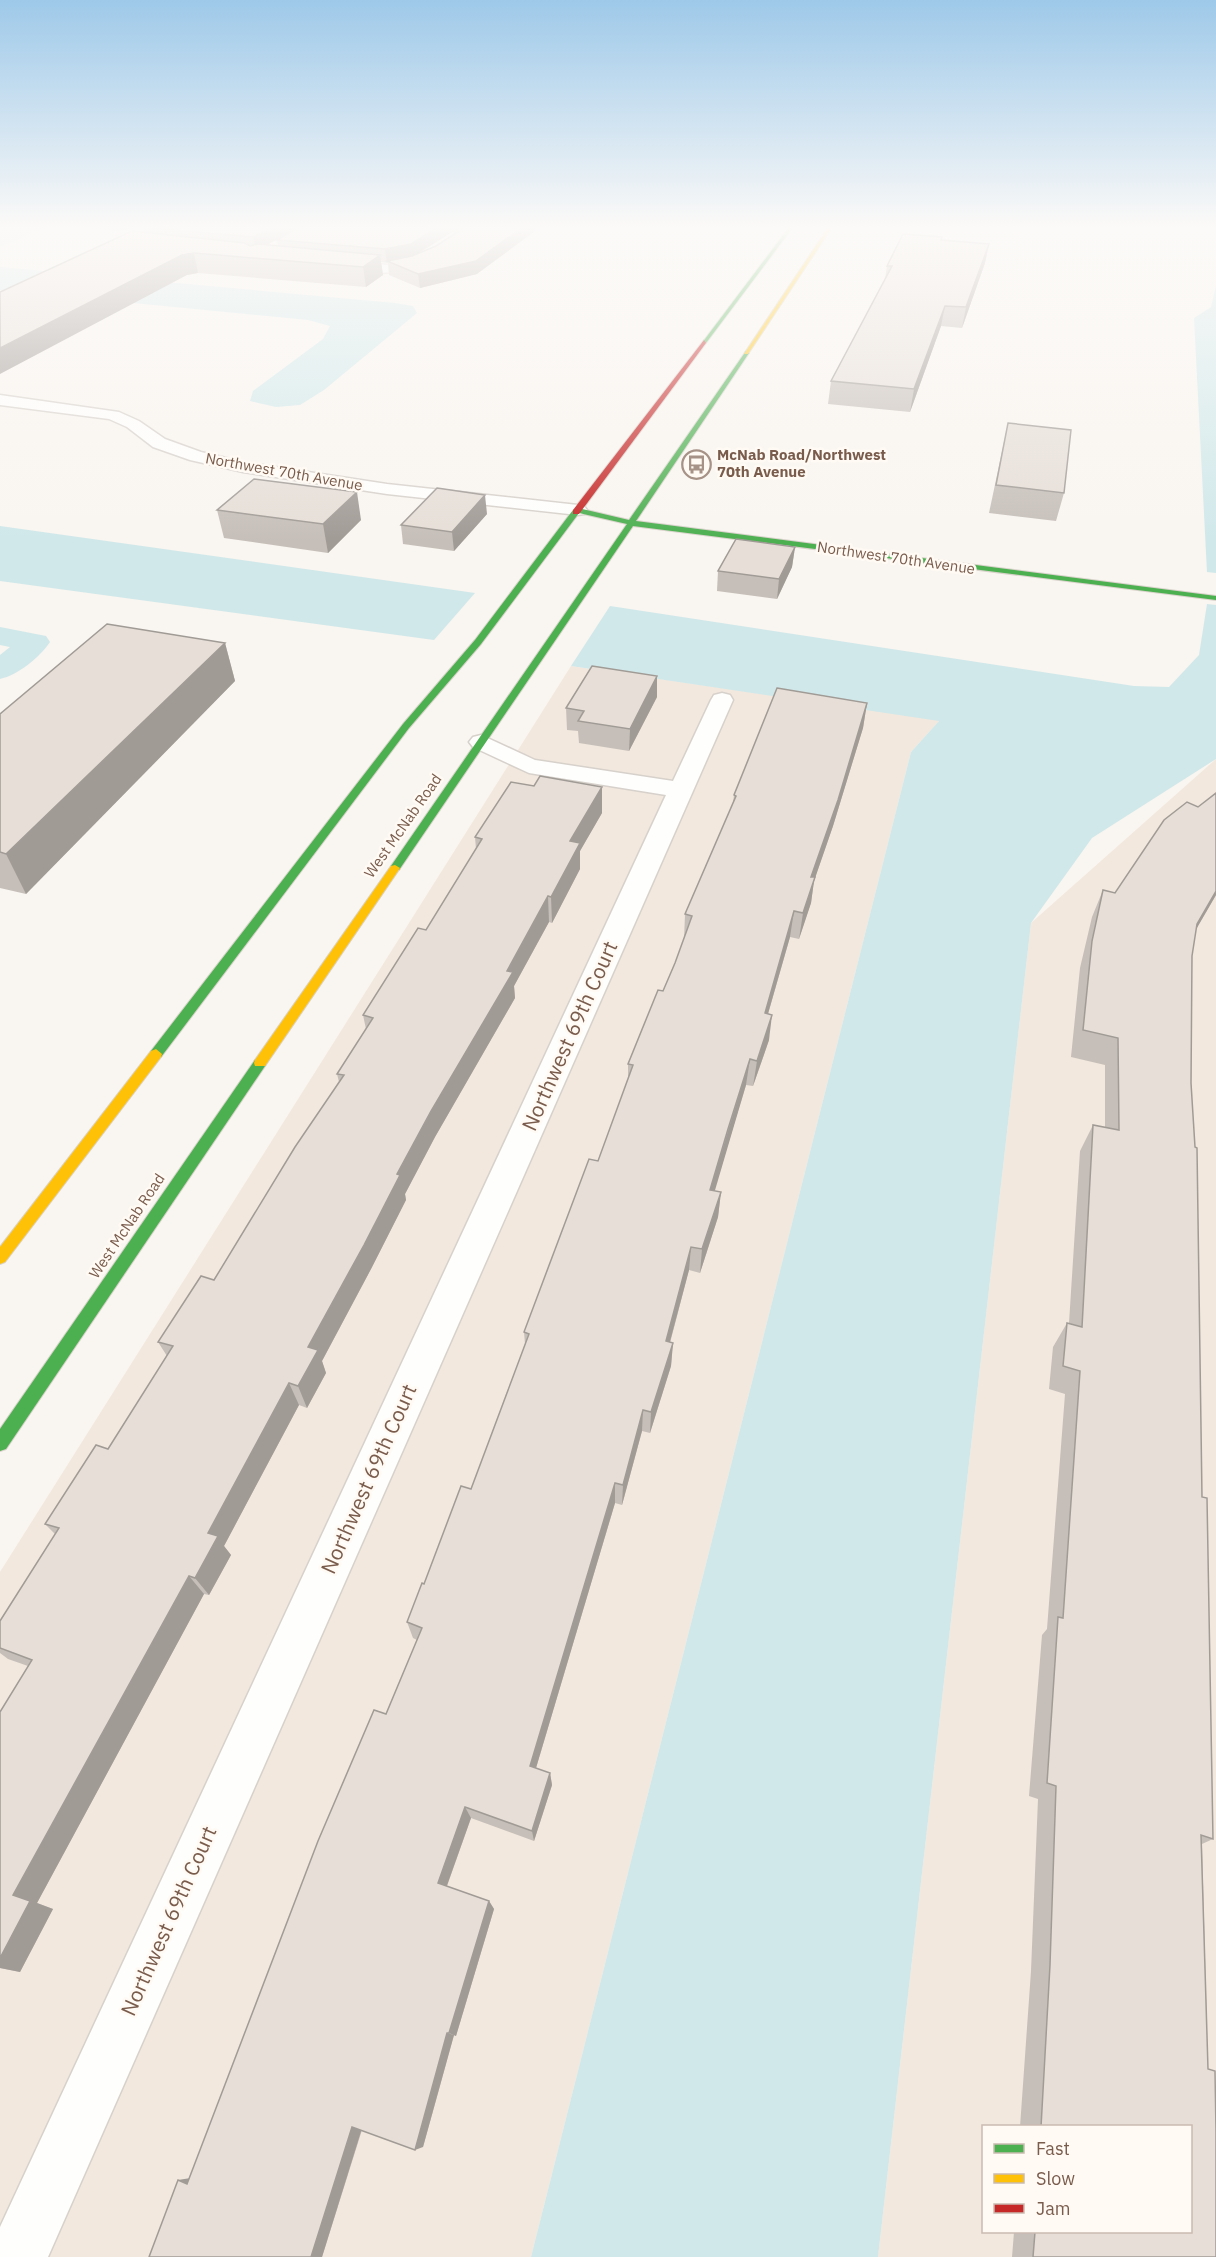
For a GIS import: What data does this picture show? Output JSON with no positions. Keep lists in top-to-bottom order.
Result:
{
  "streets": {
    "main road": ["Northwest 70th Avenue", "West McNab Road"],
    "street": ["Northwest 69th Court"]
  },
  "crossings": [
    ["Northwest 70th Avenue", "West McNab Road"]
  ],
  "places": {
    "bus stop": ["McNab Road/Northwest 70th Avenue"]
  },
  "legend": ["Fast", "Slow", "Jam"]
}
